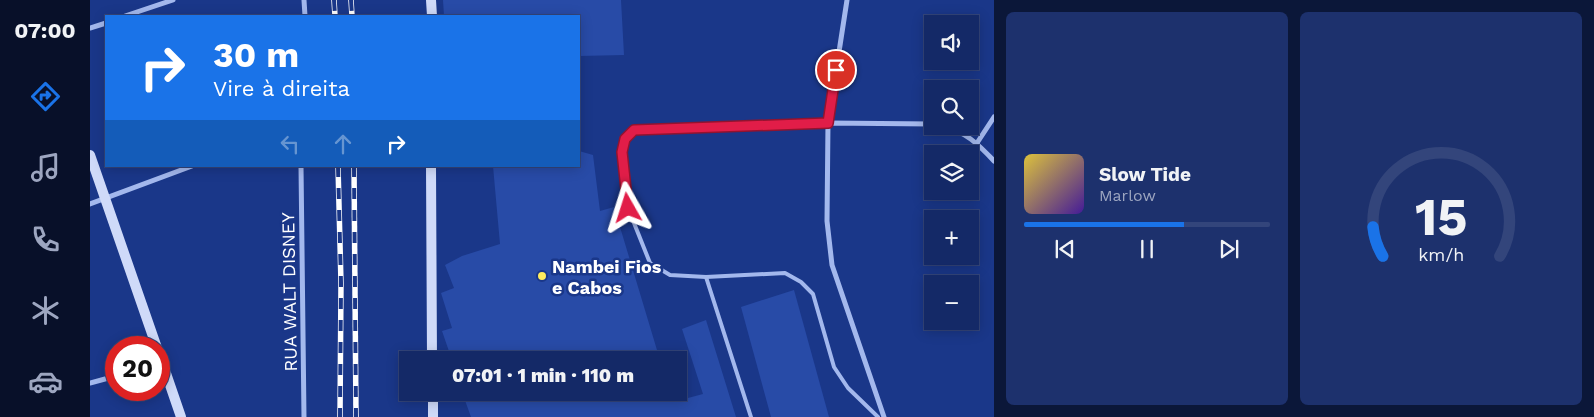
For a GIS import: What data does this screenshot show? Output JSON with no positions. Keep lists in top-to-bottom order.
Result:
{
  "streets": {
    "street": ["RUA WALT DISNEY"]
  },
  "places": ["Nambei Fios e Cabos"],
  "page": {
    "tabs": "07:00",
    "map_buttons": ["+", "−"],
    "turn": ["30 m", "Vire à direita"],
    "song": ["Slow Tide", "Marlow"],
    "limit": "20",
    "trip": "07:01 · 1 min · 110 m",
    "gauge": ["15", "km/h"]
  }
}
